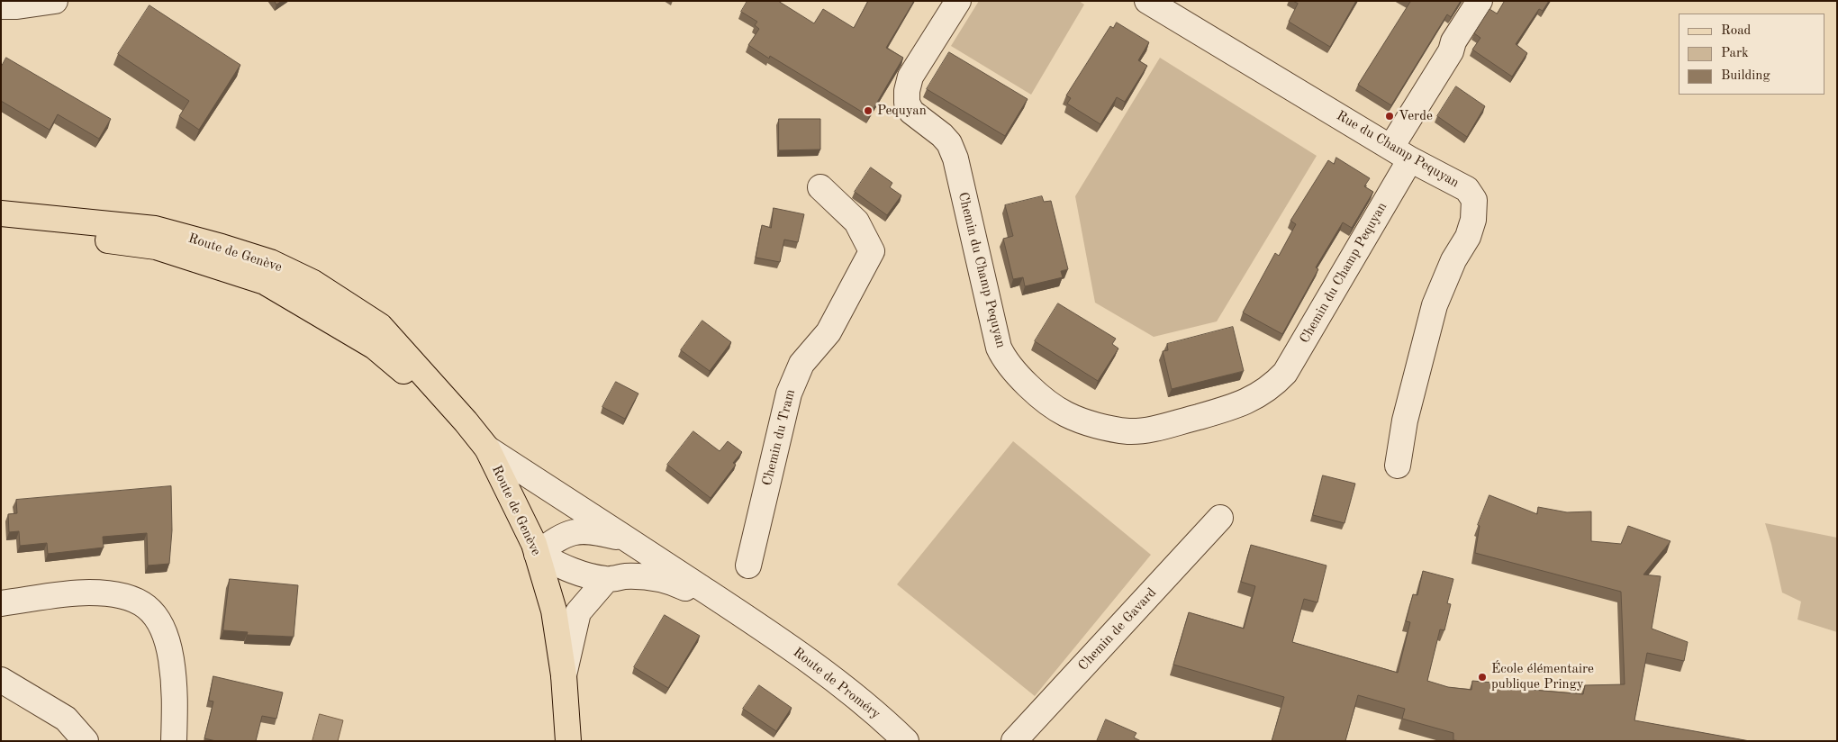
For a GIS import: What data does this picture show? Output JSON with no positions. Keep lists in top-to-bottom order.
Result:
{
  "streets": {
    "main road": ["Route de Genève"],
    "street": [
      "Rue du Champ Pequyan",
      "Chemin du Champ Pequyan",
      "Chemin du Tram",
      "Chemin de Gavard",
      "Route de Proméry"
    ]
  },
  "crossings": [
    ["Rue du Champ Pequyan", "Chemin du Champ Pequyan"],
    ["Route de Genève", "Route de Proméry"]
  ],
  "places": ["Pequyan", "Verde", "École élémentaire publique Pringy"],
  "legend": ["Road", "Park", "Building"]
}
